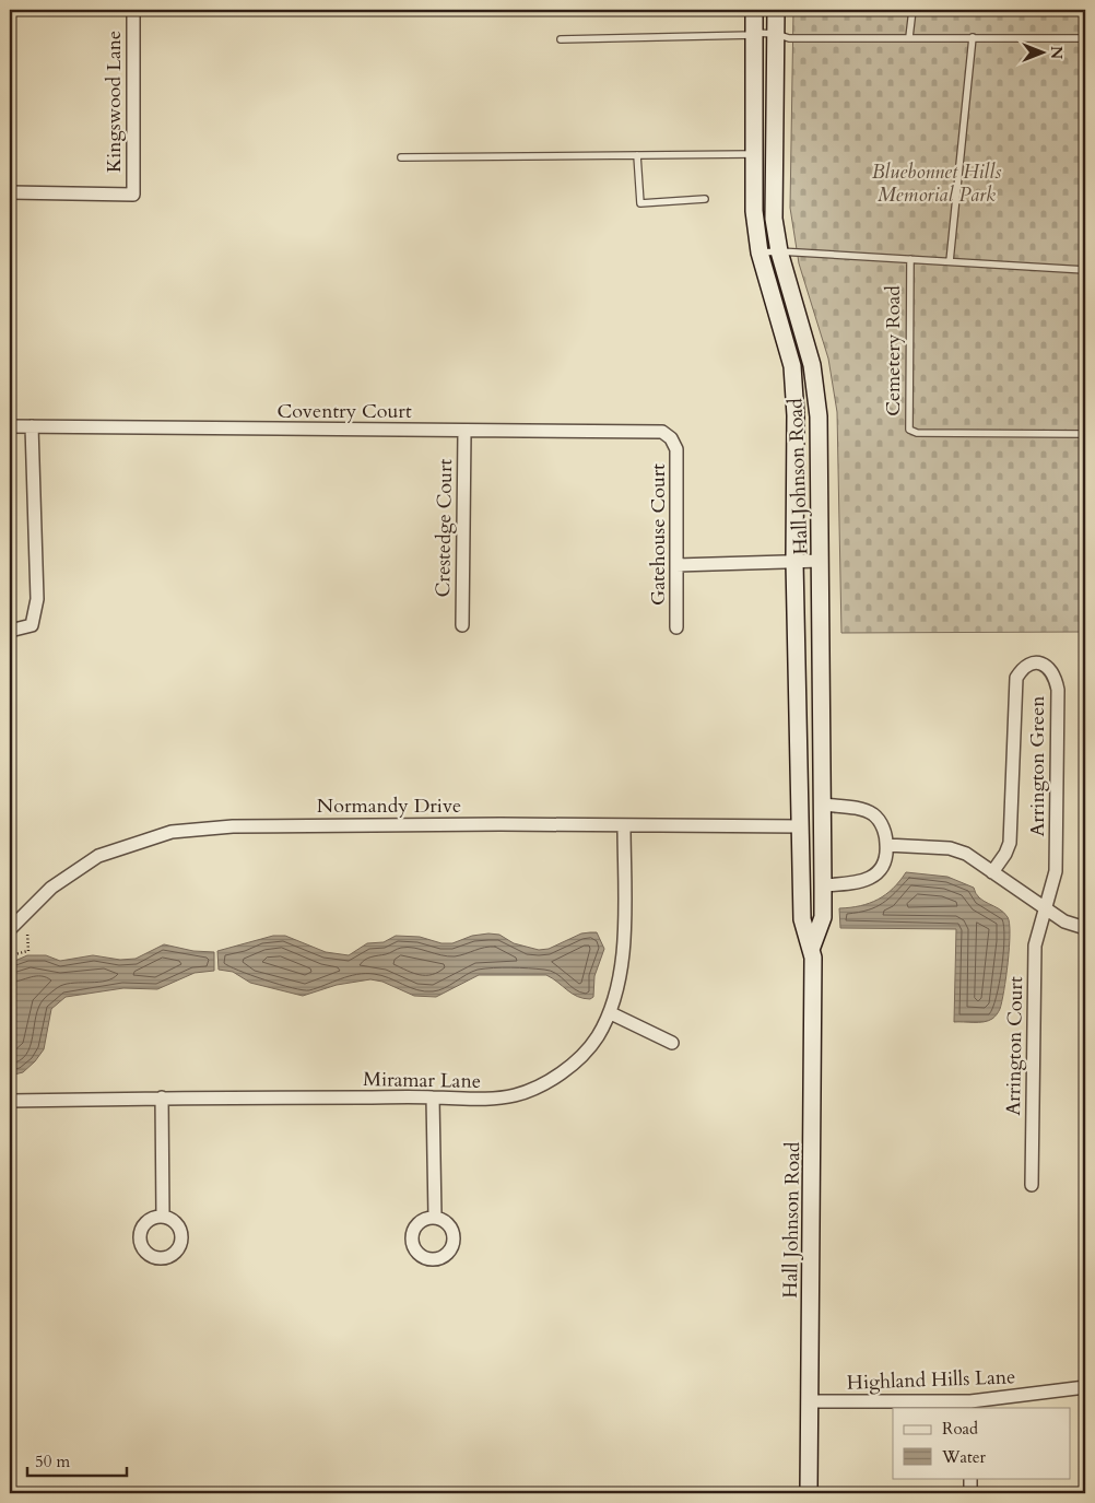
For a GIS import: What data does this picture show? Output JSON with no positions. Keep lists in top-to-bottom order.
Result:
{
  "streets": {
    "main road": ["Hall Johnson Road"],
    "street": [
      "Kingswood Lane",
      "Coventry Court",
      "Crestedge Court",
      "Gatehouse Court",
      "Arrington Green",
      "Normandy Drive",
      "Arrington Court",
      "Miramar Lane",
      "Highland Hills Lane"
    ],
    "lane": ["Cemetery Road"]
  },
  "crossings": [
    ["Cemetery Road", "Hall Johnson Road"],
    ["Coventry Court", "Crestedge Court"],
    ["Coventry Court", "Gatehouse Court"],
    ["Hall Johnson Road", "Normandy Drive"],
    ["Hall Johnson Road", "Highland Hills Lane"],
    ["Arrington Green", "Arrington Court"],
    ["Normandy Drive", "Miramar Lane"]
  ],
  "parks": ["Bluebonnet Hills Memorial Park"],
  "legend": ["Road", "Water"],
  "scale_bar": "50 m",
  "north": "right"
}
